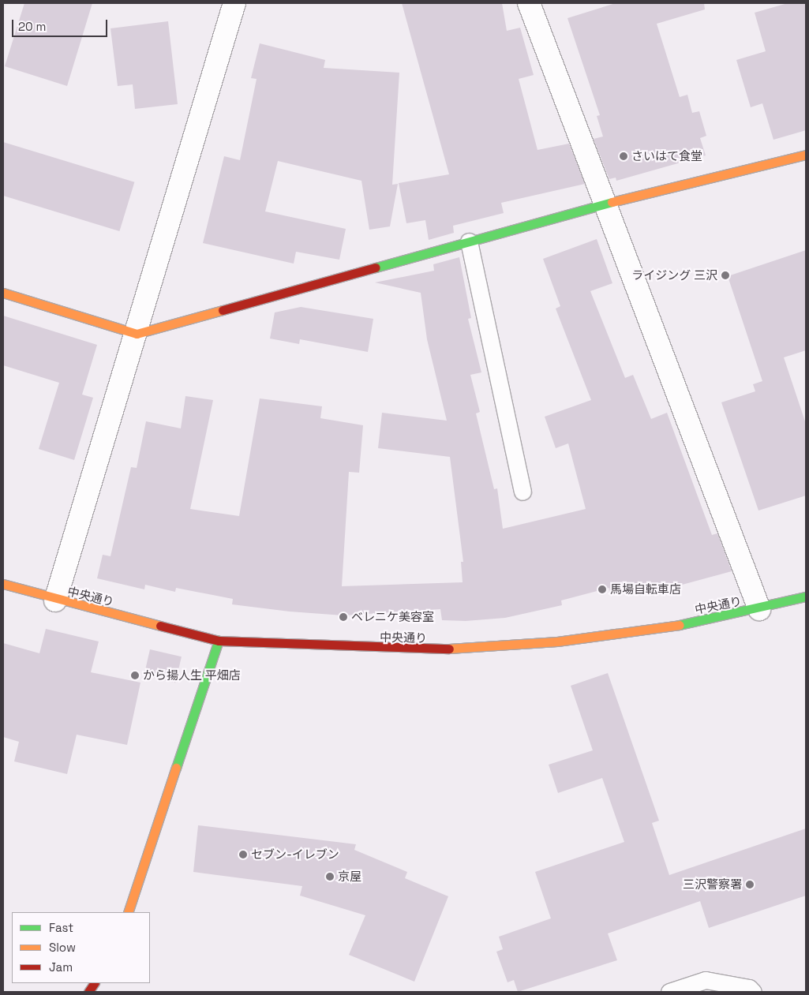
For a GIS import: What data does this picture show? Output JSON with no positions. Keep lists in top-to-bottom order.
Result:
{
  "streets": {
    "street": ["中央通り"]
  },
  "places": [
    "さいはて食堂",
    "ライジング 三沢",
    "馬場自転車店",
    "ベレニケ美容室",
    "から揚人生 平畑店",
    "セブン-イレブン",
    "京屋",
    "三沢警察署"
  ],
  "legend": ["Fast", "Slow", "Jam"],
  "scale_bar": "20 m"
}
